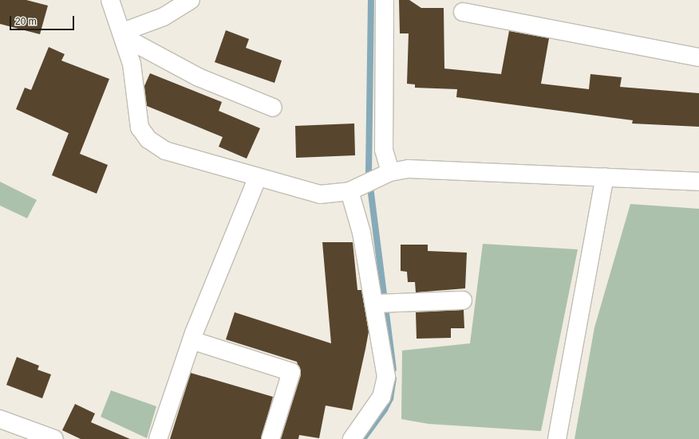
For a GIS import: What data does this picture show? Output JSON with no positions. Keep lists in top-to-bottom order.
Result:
{
  "scale_bar": "20 m"
}
